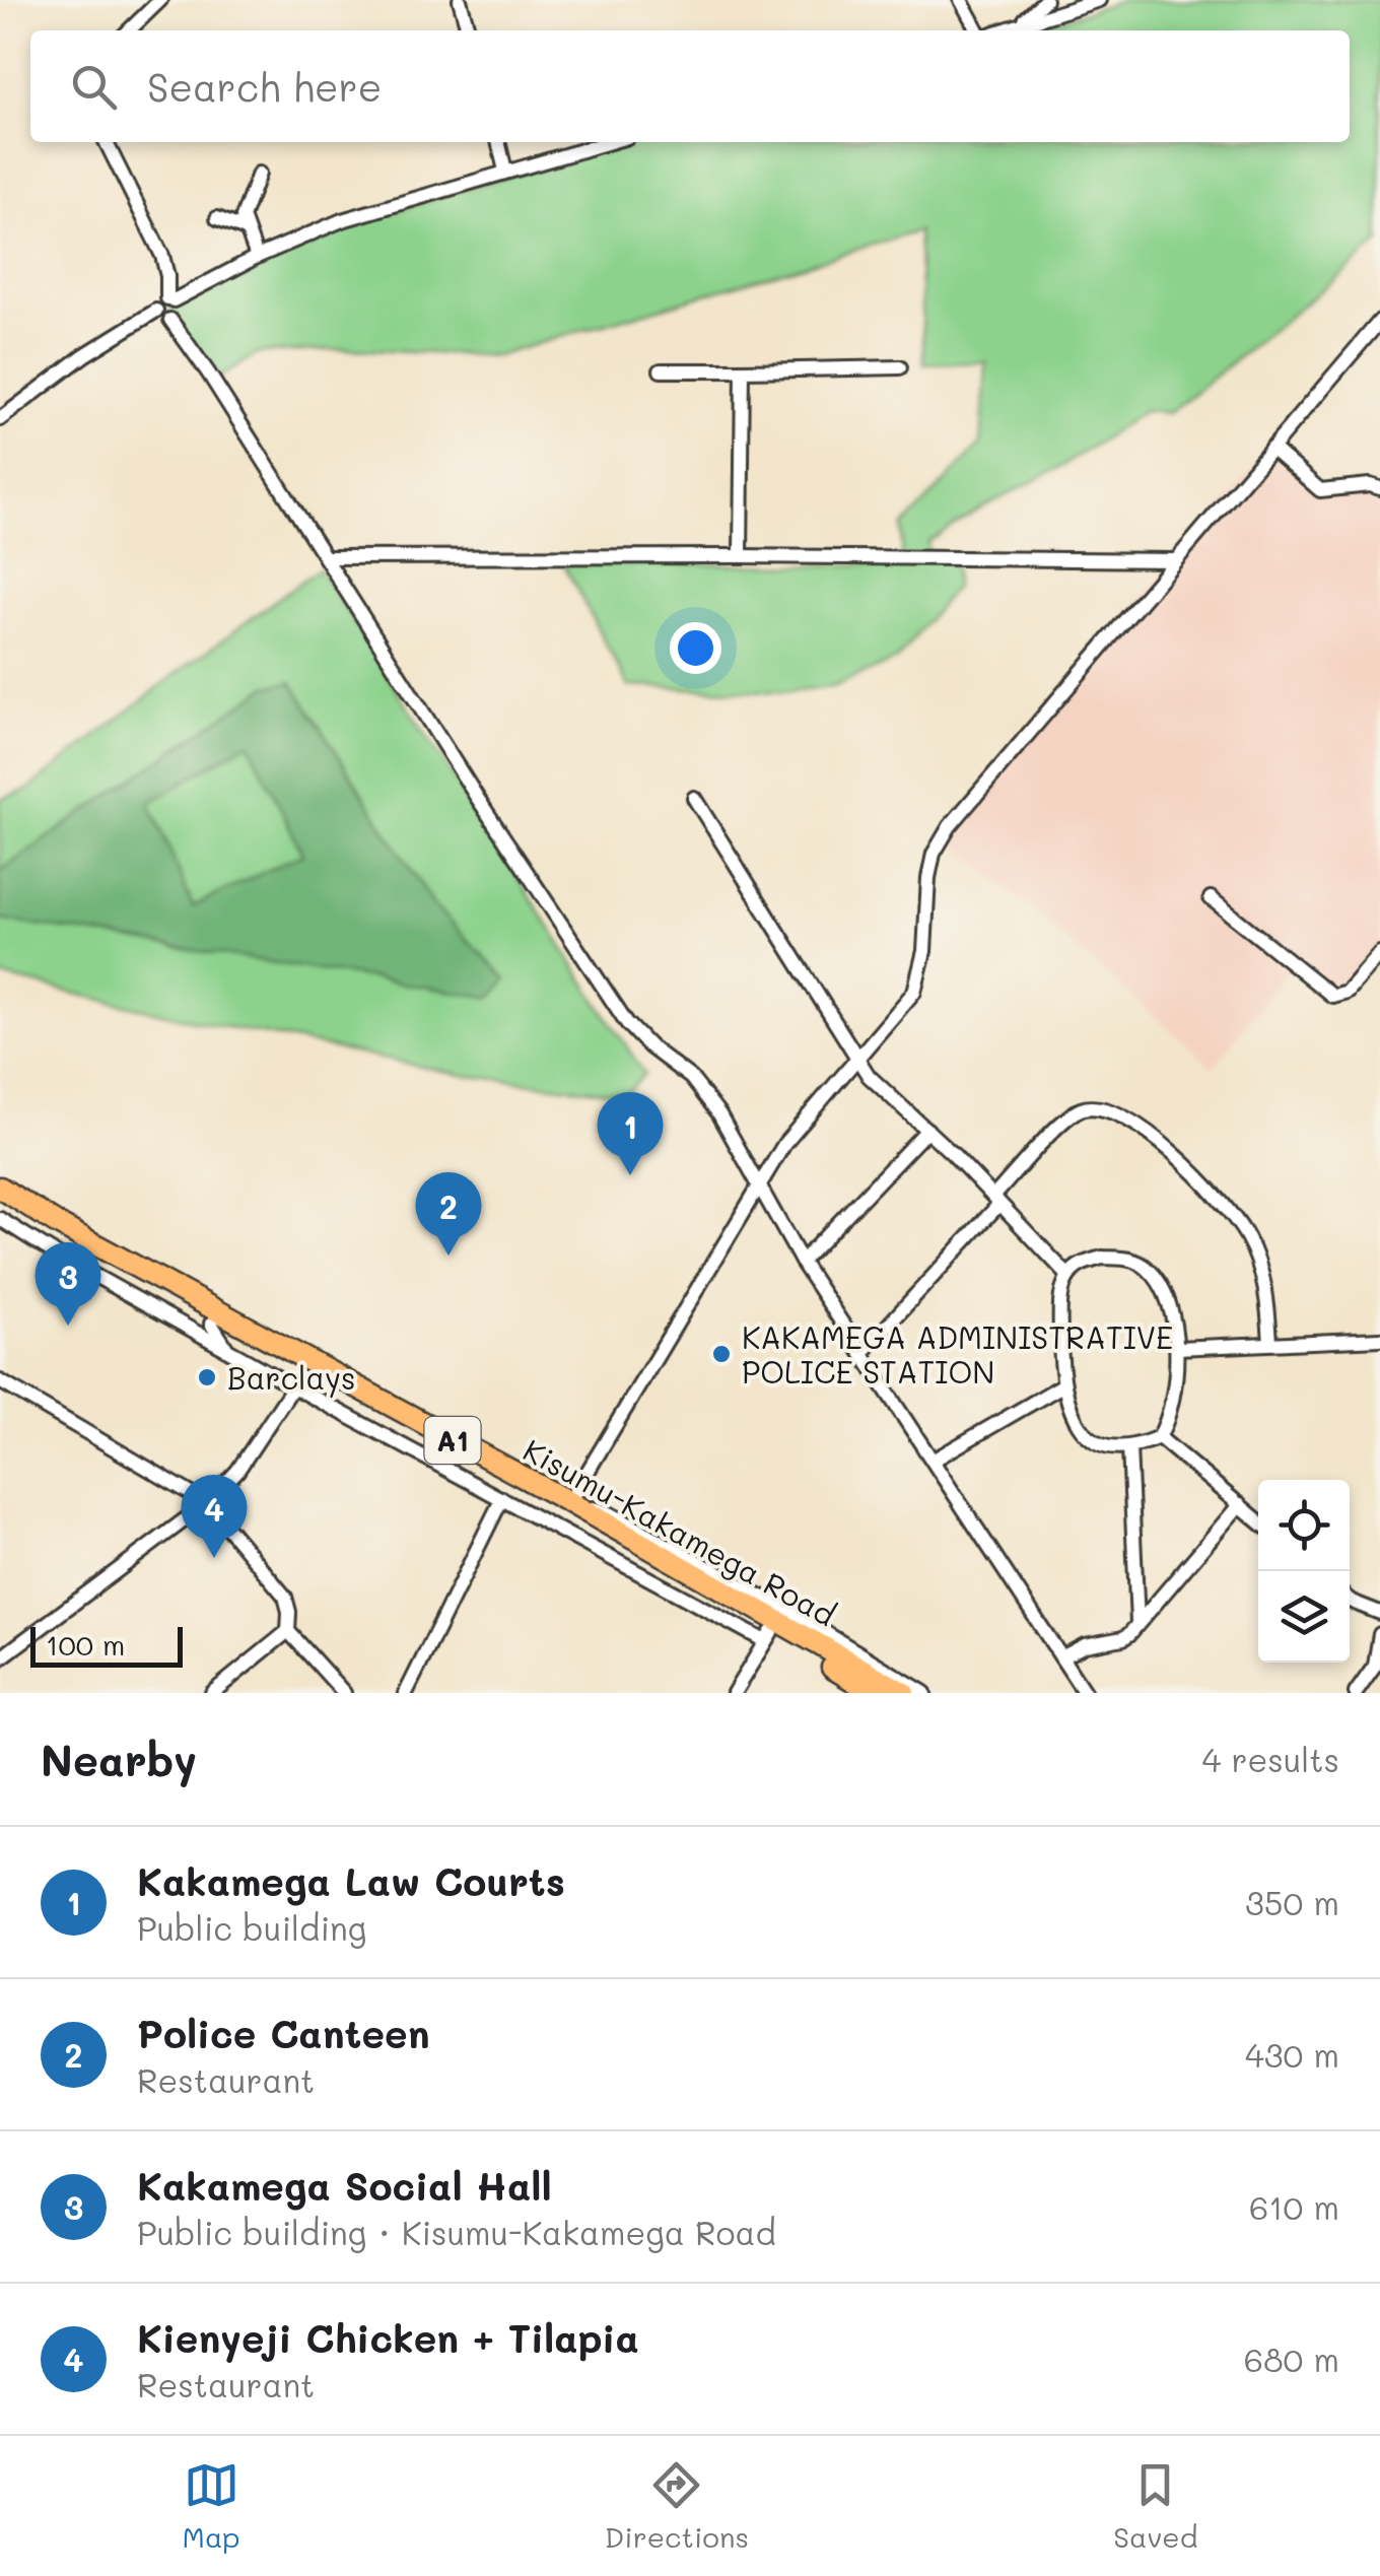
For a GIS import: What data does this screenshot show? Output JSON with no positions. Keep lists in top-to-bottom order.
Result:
{
  "streets": {
    "highway": ["A1", "Kisumu-Kakamega Road"]
  },
  "places": ["KAKAMEGA ADMINISTRATIVE POLICE STATION", "Barclays"],
  "scale_bar": "100 m",
  "page": {
    "search": "Search here",
    "pins": [
      "1",
      "2",
      "3",
      "4"
    ],
    "scale": "100 m",
    "heading": ["Nearby", "4 results"],
    "list": [
      {
        "mark": "1",
        "name": "Kakamega Law Courts",
        "note": "Public building",
        "value": "350 m"
      },
      {
        "mark": "2",
        "name": "Police Canteen",
        "note": "Restaurant",
        "value": "430 m"
      },
      {
        "mark": "3",
        "name": "Kakamega Social Hall",
        "note": "Public building · Kisumu-Kakamega Road",
        "value": "610 m"
      },
      {
        "mark": "4",
        "name": "Kienyeji Chicken + Tilapia",
        "note": "Restaurant",
        "value": "680 m"
      }
    ],
    "nav": ["Map", "Directions", "Saved"]
  }
}
